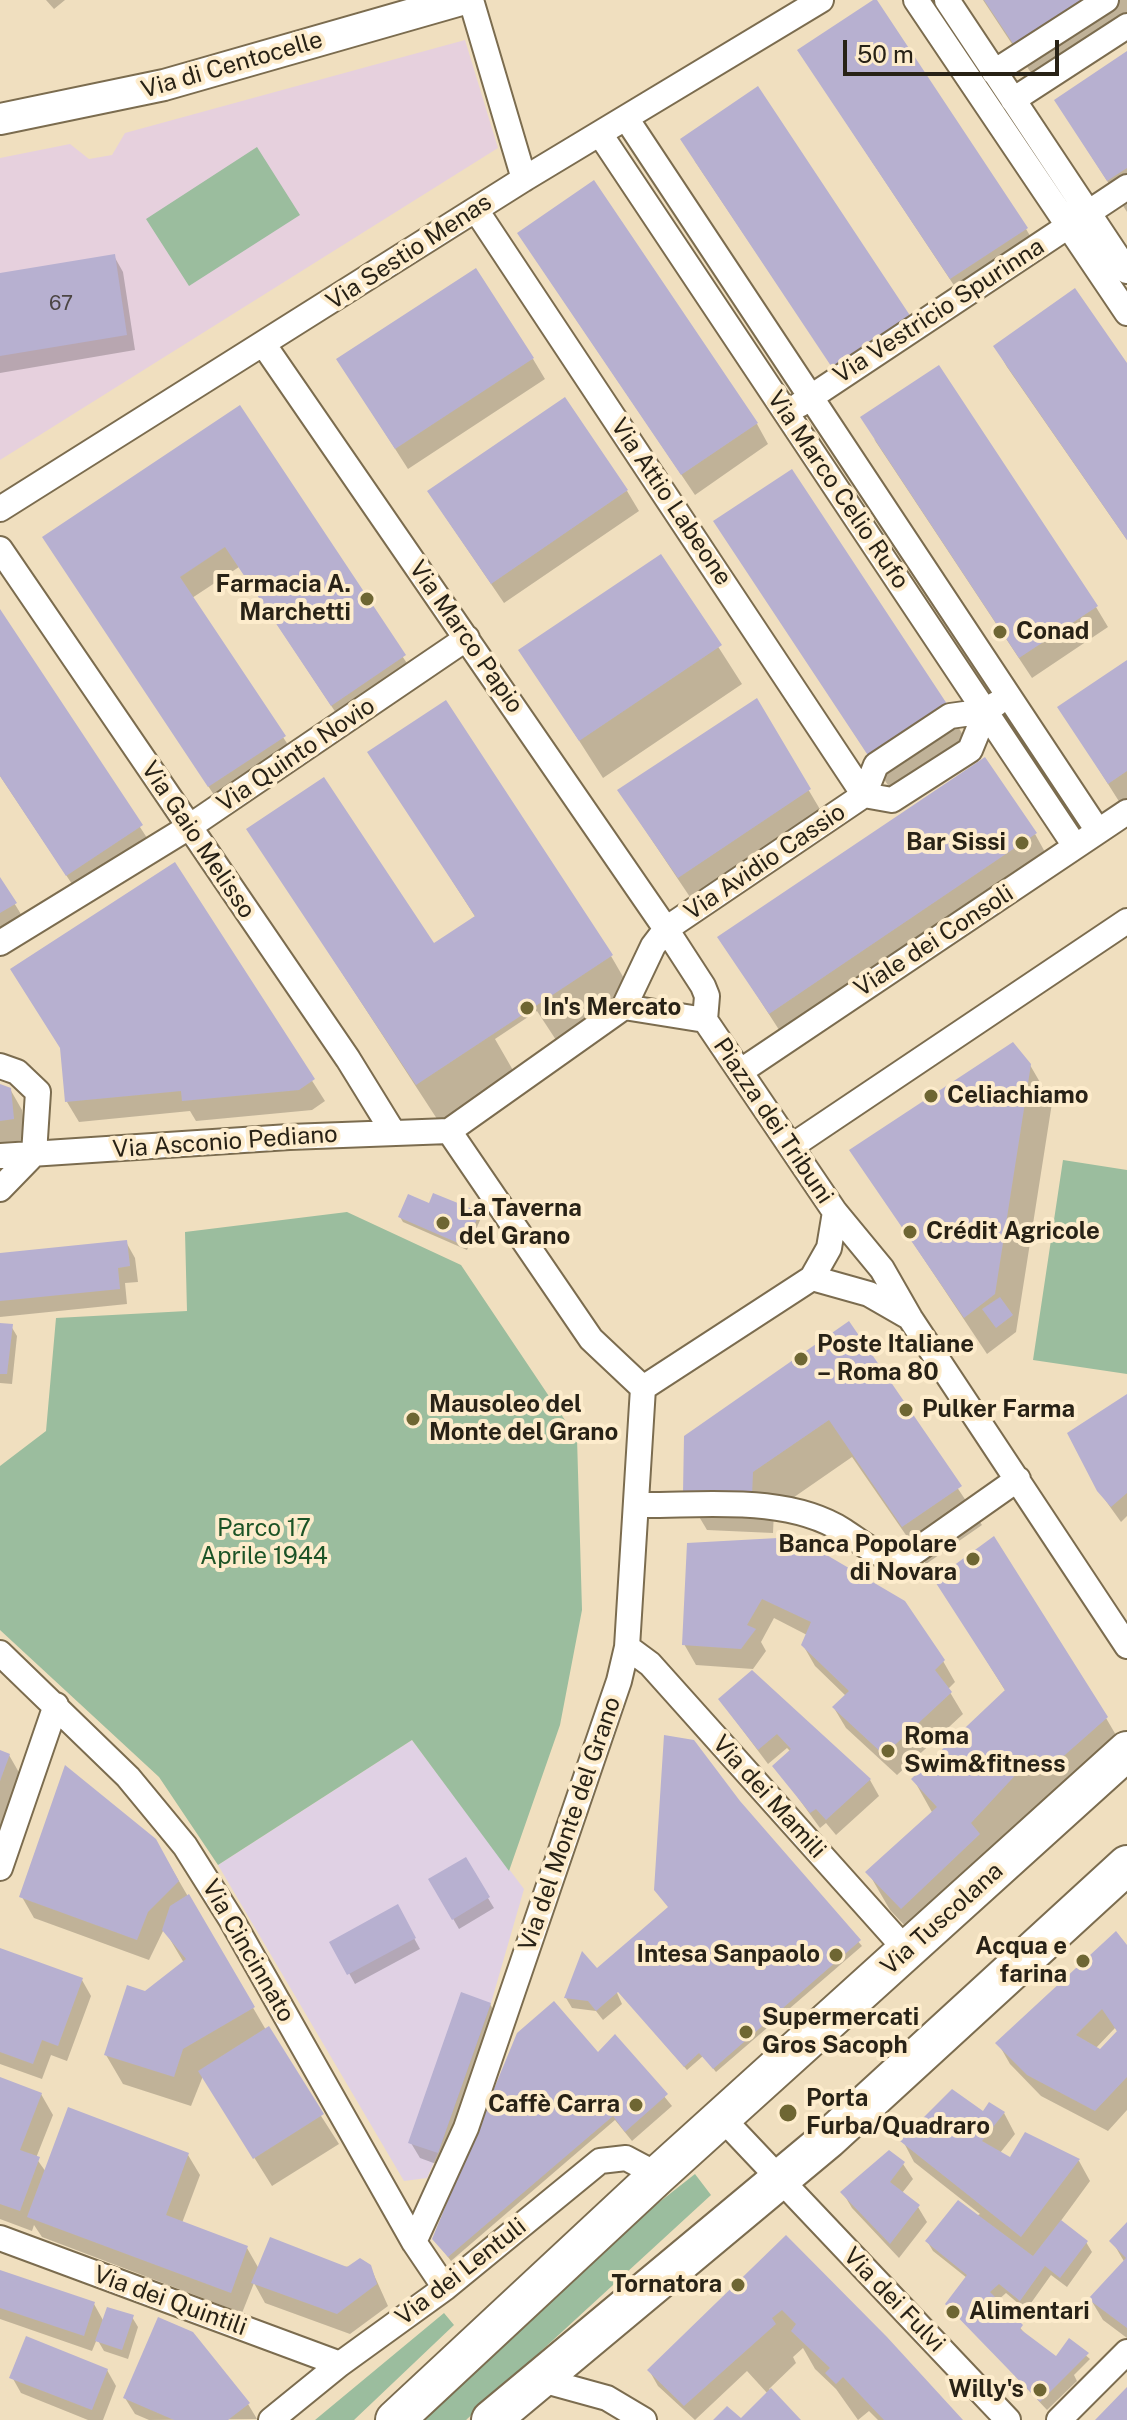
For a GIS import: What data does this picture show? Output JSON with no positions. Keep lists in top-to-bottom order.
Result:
{
  "streets": {
    "main road": ["Via Tuscolana"],
    "street": [
      "Via di Centocelle",
      "Via Sestio Menas",
      "Via Vestricio Spurinna",
      "Via Marco Celio Rufo",
      "Via Attio Labeone",
      "Via Marco Papio",
      "Via Quinto Novio",
      "Via Gaio Melisso",
      "Via Avidio Cassio",
      "Viale dei Consoli",
      "Piazza dei Tribuni",
      "Via Asconio Pediano",
      "Via dei Mamili",
      "Via del Monte del Grano",
      "Via Cincinnato",
      "Via dei Lentuli",
      "Via dei Fulvi",
      "Via dei Quintili"
    ]
  },
  "crossings": [
    ["Via Sestio Menas", "Via Marco Celio Rufo"],
    ["Via Sestio Menas", "Via Attio Labeone"],
    ["Via Sestio Menas", "Via Marco Papio"],
    ["Via Vestricio Spurinna", "Via Marco Celio Rufo"],
    ["Via Marco Celio Rufo", "Via Avidio Cassio"],
    ["Via Marco Celio Rufo", "Viale dei Consoli"],
    ["Via Attio Labeone", "Via Avidio Cassio"],
    ["Via Marco Papio", "Via Quinto Novio"],
    ["Via Marco Papio", "Via Avidio Cassio"],
    ["Via Marco Papio", "Piazza dei Tribuni"],
    ["Via Quinto Novio", "Via Gaio Melisso"],
    ["Via Gaio Melisso", "Via Asconio Pediano"],
    ["Viale dei Consoli", "Piazza dei Tribuni"],
    ["Via dei Mamili", "Via del Monte del Grano"],
    ["Via dei Mamili", "Via Tuscolana"],
    ["Via del Monte del Grano", "Via Cincinnato"],
    ["Via Tuscolana", "Via dei Lentuli"],
    ["Via Cincinnato", "Via dei Lentuli"],
    ["Via dei Lentuli", "Via dei Quintili"]
  ],
  "parks": ["Parco 17 Aprile 1944"],
  "places": [
    "Farmacia A. Marchetti",
    "Conad",
    "Bar Sissi",
    "In's Mercato",
    "Celiachiamo",
    "La Taverna del Grano",
    "Crédit Agricole",
    "Poste Italiane – Roma 80",
    "Pulker Farma",
    "Mausoleo del Monte del Grano",
    "Banca Popolare di Novara",
    "Roma Swim&fitness",
    "Intesa Sanpaolo",
    "Acqua e farina",
    "Supermercati Gros Sacoph",
    "Caffè Carra",
    "Porta Furba/Quadraro",
    "Tornatora",
    "Alimentari",
    "Willy's"
  ],
  "house_numbers": ["67"],
  "scale_bar": "50 m"
}
